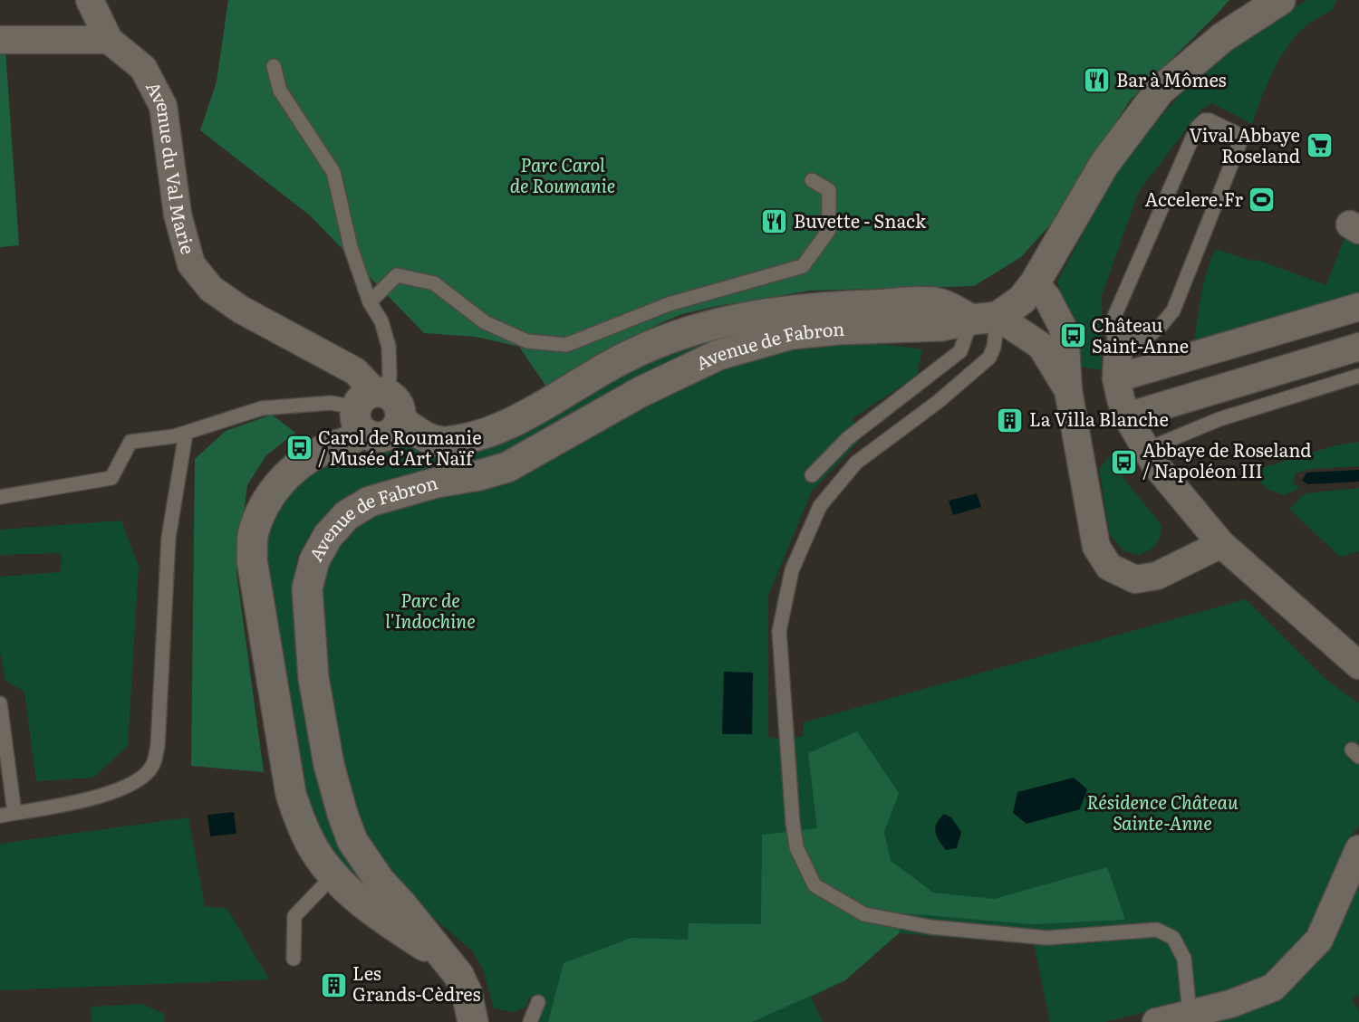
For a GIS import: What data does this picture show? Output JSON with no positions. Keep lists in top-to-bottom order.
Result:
{
  "streets": {
    "street": ["Avenue du Val Marie", "Avenue de Fabron"]
  },
  "crossings": [
    ["Avenue du Val Marie", "Avenue de Fabron"]
  ],
  "parks": ["Parc Carol de Roumanie", "Parc de l'Indochine", "Résidence Château Sainte-Anne"],
  "places": {
    "restaurant": ["Bar à Mômes", "Buvette - Snack"],
    "supermarket": ["Vival Abbaye Roseland"],
    "sports": ["Accelere.Fr"],
    "bus stop": ["Château Saint-Anne", "Carol de Roumanie / Musée d’Art Naïf", "Abbaye de Roseland / Napoléon III"],
    "building": ["La Villa Blanche", "Les Grands-Cèdres"]
  }
}
